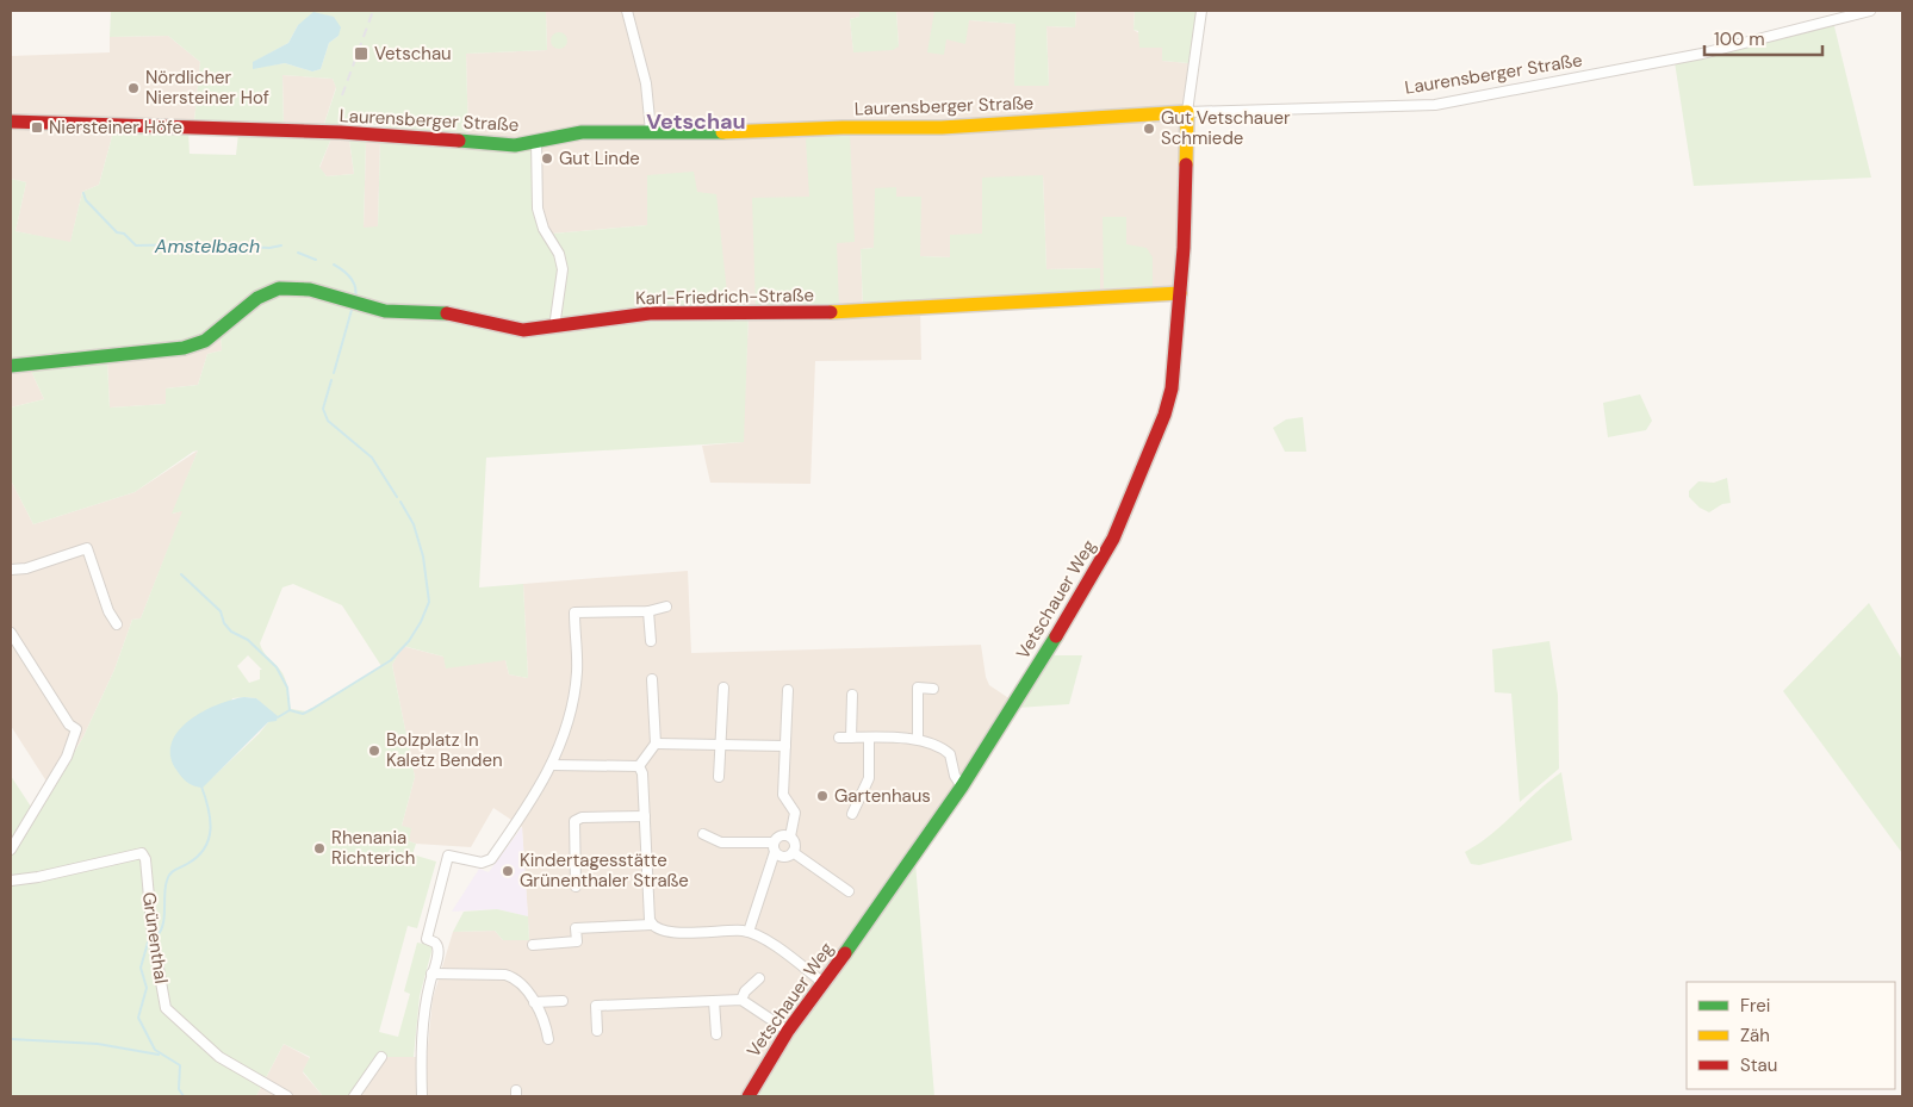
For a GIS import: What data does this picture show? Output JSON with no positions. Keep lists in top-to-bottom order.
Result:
{
  "streets": {
    "street": [
      "Laurensberger Straße",
      "Karl-Friedrich-Straße",
      "Vetschauer Weg",
      "Grünenthal"
    ]
  },
  "crossings": [
    ["Laurensberger Straße", "Vetschauer Weg"],
    ["Karl-Friedrich-Straße", "Vetschauer Weg"]
  ],
  "districts": ["Vetschau"],
  "water": ["Amstelbach"],
  "places": {
    "transit": ["Vetschau", "Niersteiner Höfe"],
    "other": [
      "Nördlicher Niersteiner Hof",
      "Gut Vetschauer Schmiede",
      "Gut Linde",
      "Bolzplatz In Kaletz Benden",
      "Gartenhaus",
      "Rhenania Richterich",
      "Kindertagesstätte Grünenthaler Straße"
    ]
  },
  "legend": ["Frei", "Zäh", "Stau"],
  "scale_bar": "100 m"
}
